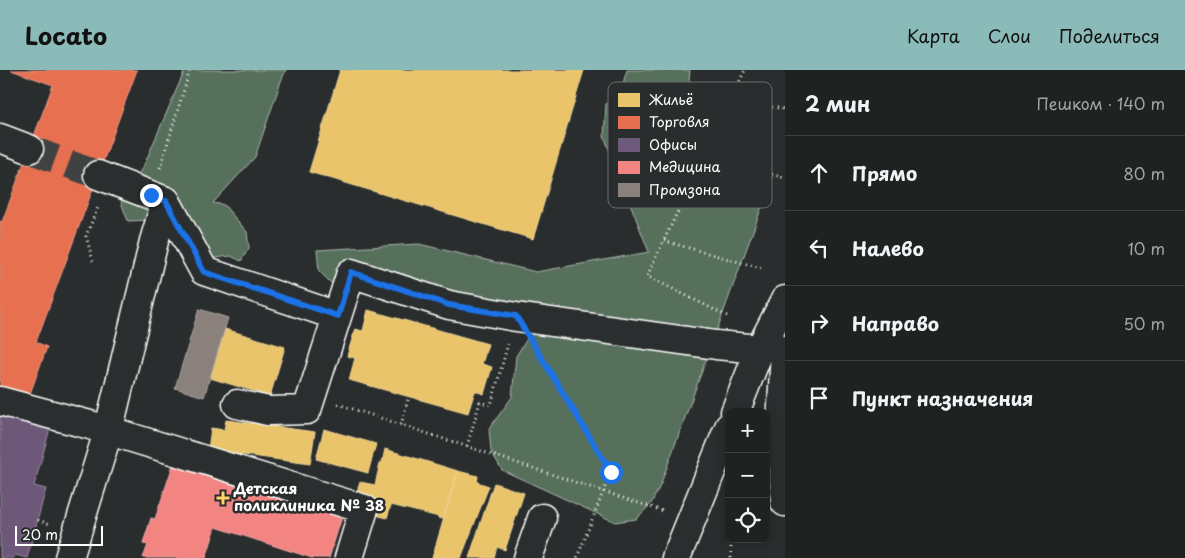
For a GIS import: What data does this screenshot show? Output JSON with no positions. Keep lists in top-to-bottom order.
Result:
{
  "places": {
    "health": ["Детская поликлиника № 38"]
  },
  "legend": [
    "Жильё",
    "Торговля",
    "Офисы",
    "Медицина",
    "Промзона"
  ],
  "scale_bar": "20 m",
  "page": {
    "header": "Locato",
    "nav": ["Карта", "Слои", "Поделиться"],
    "heading": ["2 мин", "Пешком · 140 m"],
    "list": [
      ["Прямо", "80 m"],
      ["Налево", "10 m"],
      ["Направо", "50 m"],
      "Пункт назначения"
    ],
    "map_buttons": ["+", "−"],
    "scale": "20 m"
  }
}
